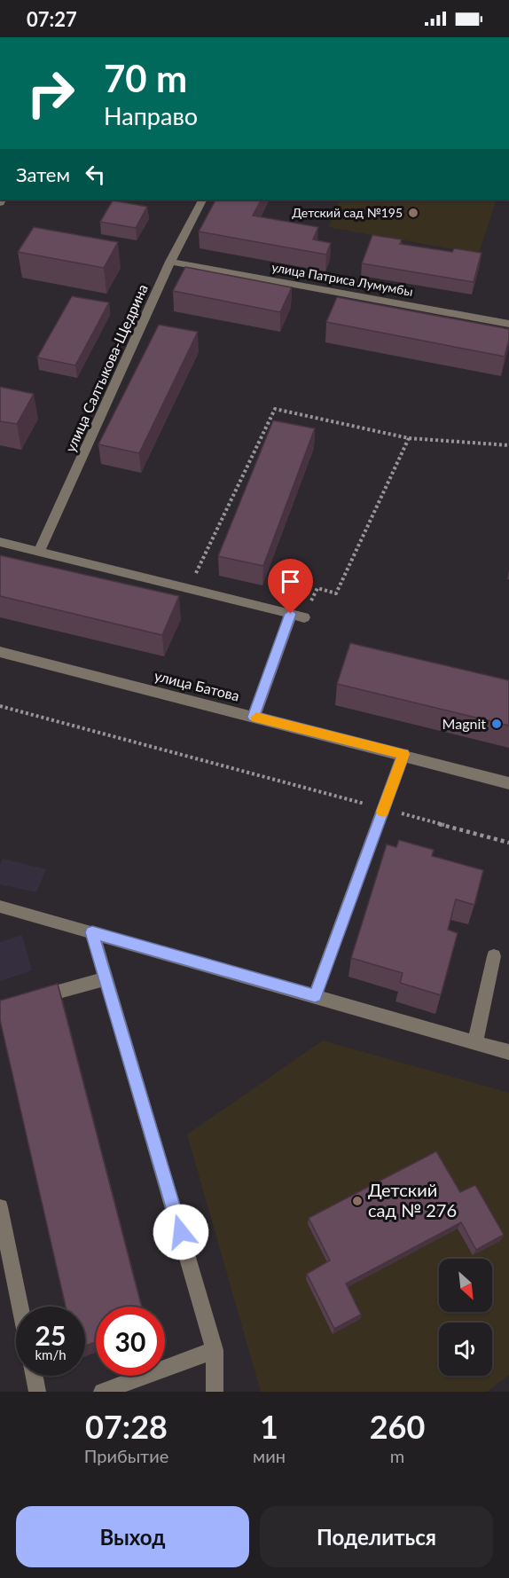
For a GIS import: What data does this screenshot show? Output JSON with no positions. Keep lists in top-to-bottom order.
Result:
{
  "streets": {
    "street": ["улица Патриса Лумумбы", "улица Салтыкова-Щедрина", "улица Батова"]
  },
  "crossings": [
    ["улица Патриса Лумумбы", "улица Салтыкова-Щедрина"]
  ],
  "places": ["Детский сад №195", "Magnit", "Детский сад № 276"],
  "north": "bottom right",
  "page": {
    "status": "07:27",
    "turn": ["70 m", "Направо"],
    "then": "Затем",
    "speed": "25 km/h",
    "limit": "30",
    "eta": [
      "07:28",
      "Прибытие",
      "1",
      "мин",
      "260",
      "m"
    ],
    "buttons": ["Выход", "Поделиться"]
  }
}
